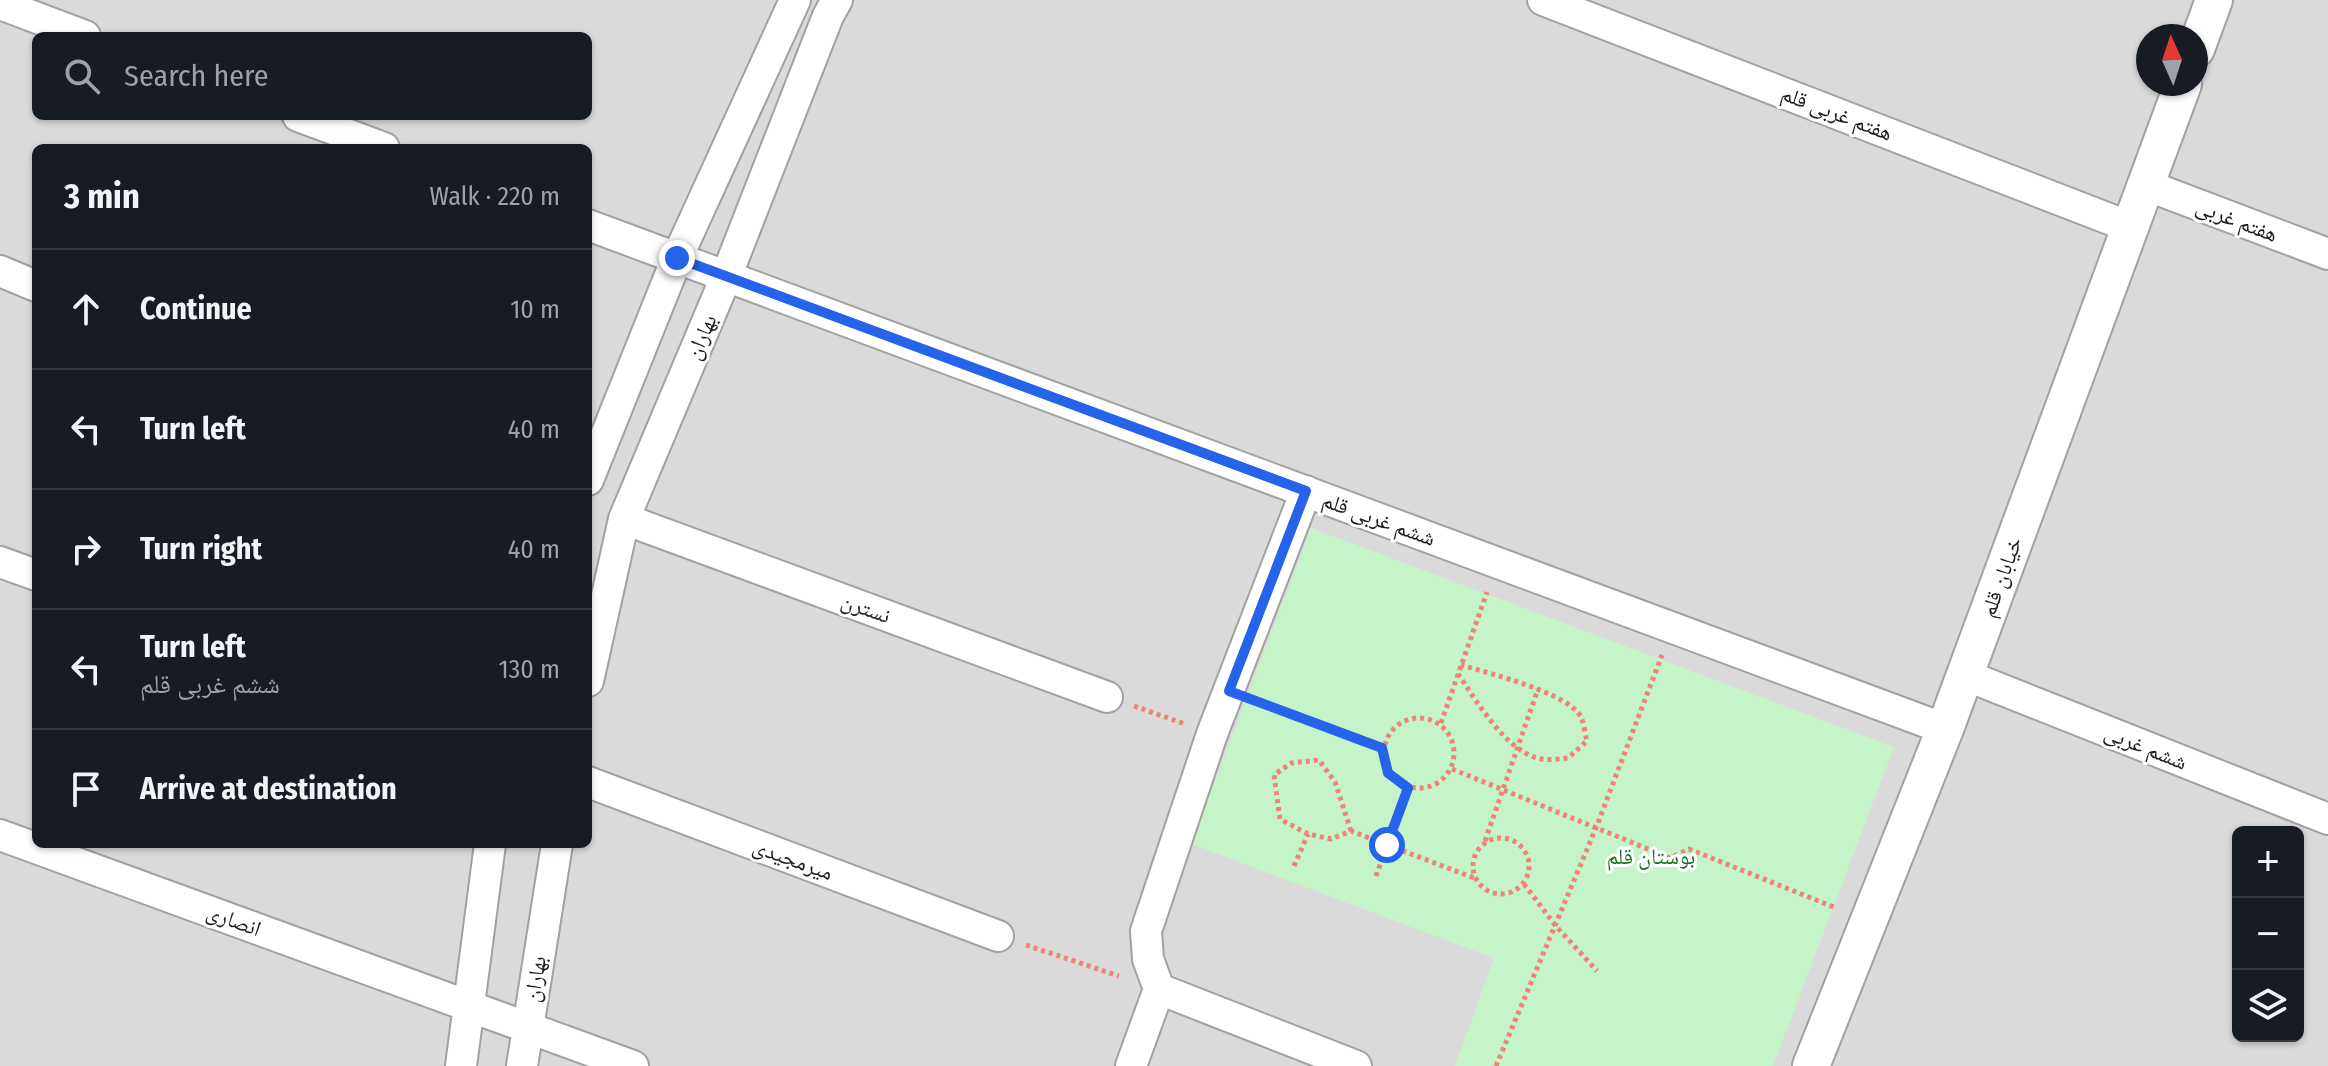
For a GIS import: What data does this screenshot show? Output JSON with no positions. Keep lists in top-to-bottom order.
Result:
{
  "streets": {
    "street": [
      "هفتم غربی قلم",
      "هفتم غربی",
      "بهاران",
      "ششم غربی قلم",
      "خیابان قلم",
      "نسترن",
      "ششم غربی",
      "میرمجیدی",
      "انصاری"
    ]
  },
  "crossings": [
    ["هفتم غربی قلم", "خیابان قلم"],
    ["هفتم غربی", "خیابان قلم"],
    ["بهاران", "ششم غربی قلم"],
    ["بهاران", "نسترن"],
    ["بهاران", "انصاری"],
    ["ششم غربی قلم", "خیابان قلم"],
    ["خیابان قلم", "ششم غربی"]
  ],
  "parks": ["بوستان قلم"],
  "north": "top",
  "page": {
    "search": "Search here",
    "heading": ["3 min", "Walk · 220 m"],
    "list": [
      ["Continue", "10 m"],
      ["Turn left", "40 m"],
      ["Turn right", "40 m"],
      ["Turn left", "ششم غربی قلم", "130 m"],
      "Arrive at destination"
    ],
    "map_buttons": ["+", "−"]
  }
}
